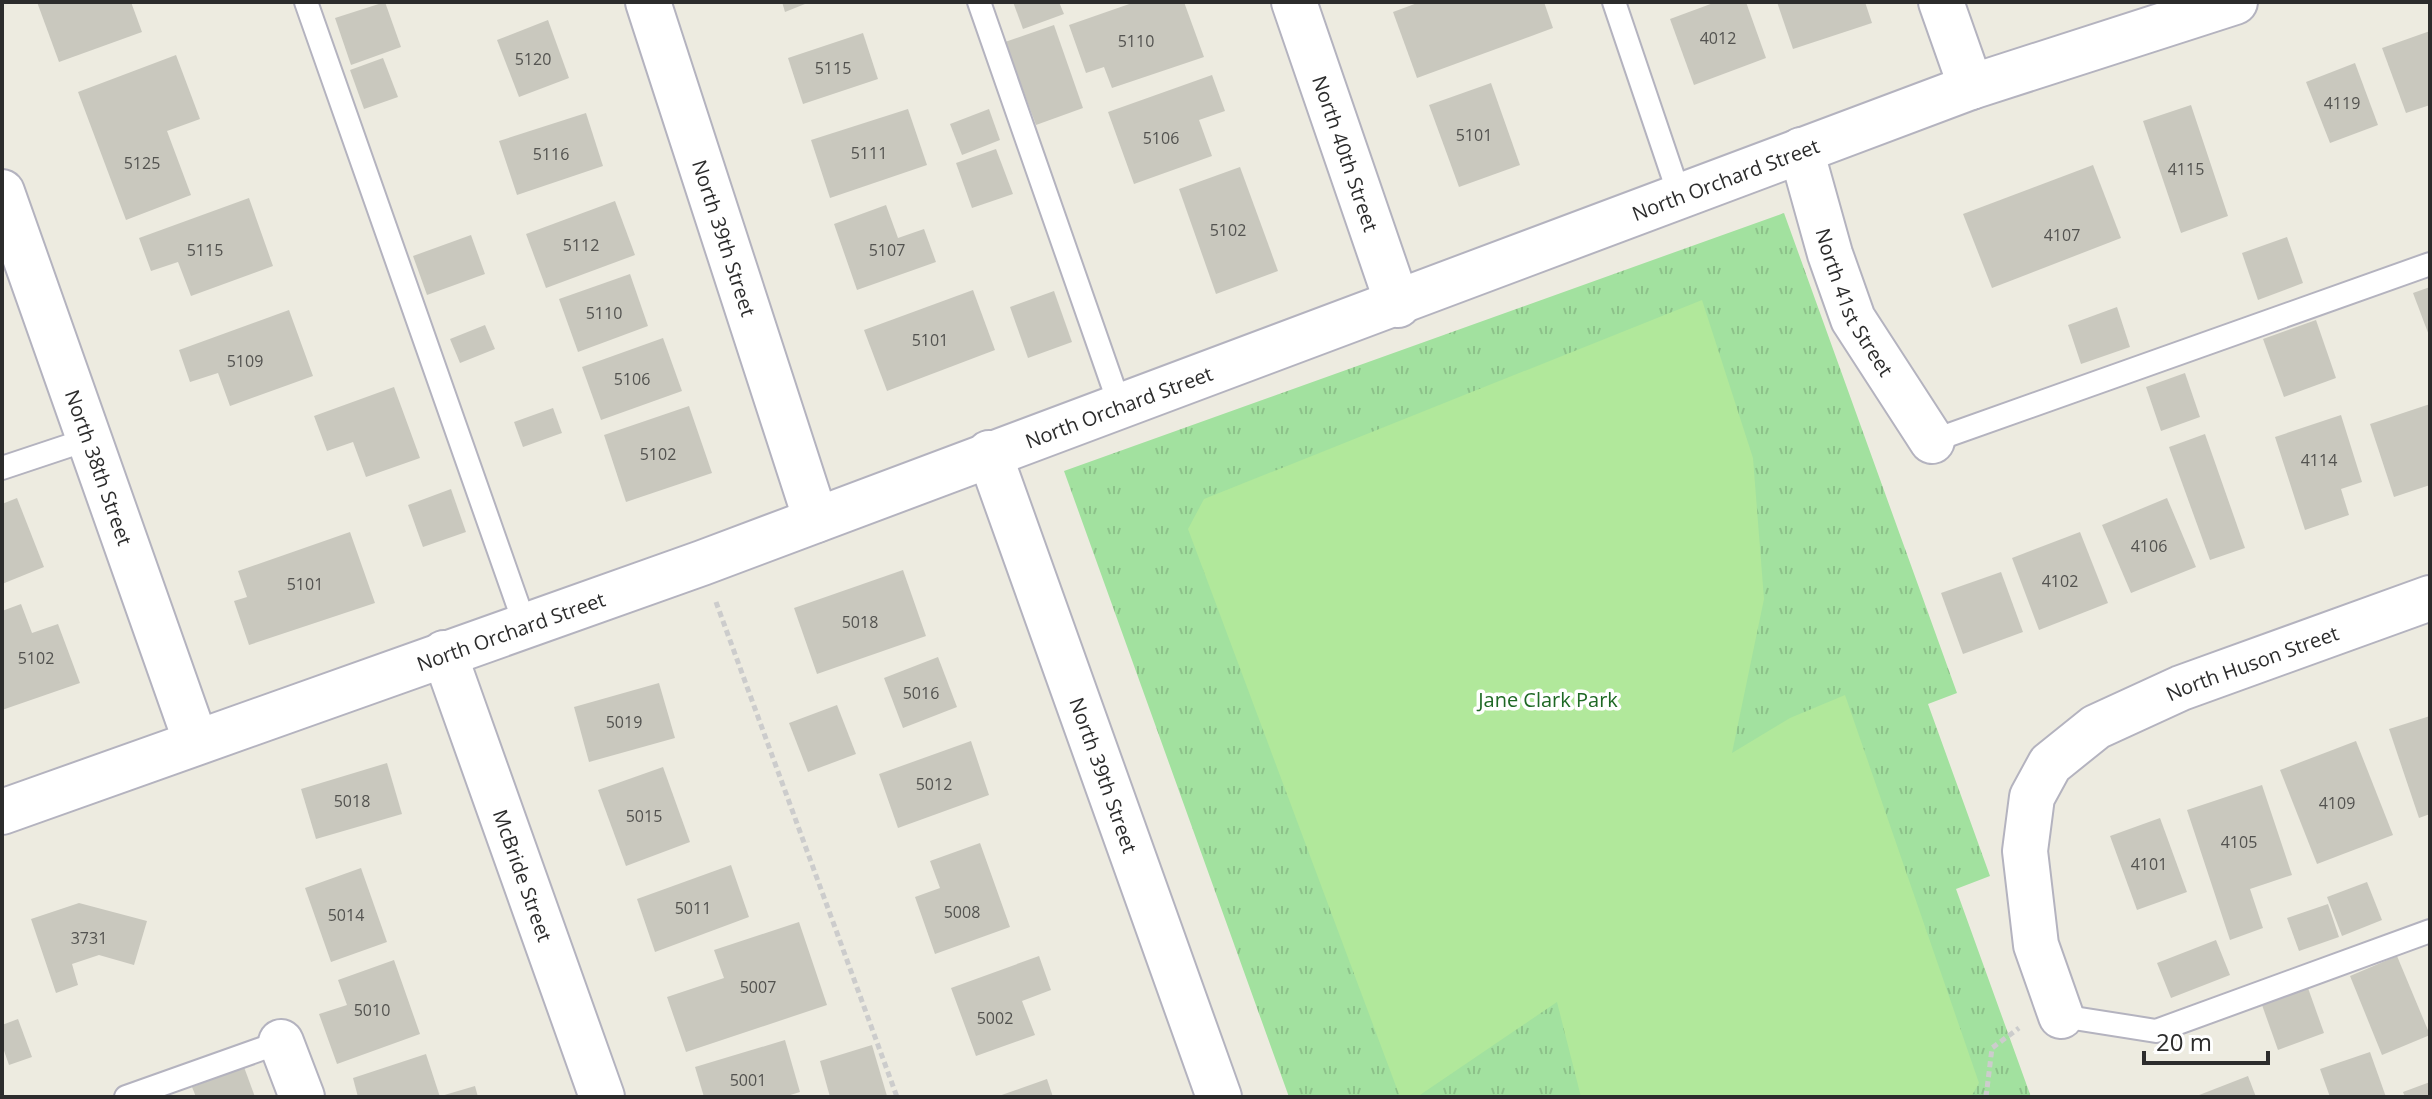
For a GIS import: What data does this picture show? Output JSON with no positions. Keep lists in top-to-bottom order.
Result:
{
  "streets": {
    "street": [
      "North 40th Street",
      "North Orchard Street",
      "North 39th Street",
      "North 41st Street",
      "North 38th Street",
      "North Huson Street",
      "McBride Street"
    ]
  },
  "crossings": [
    ["North 40th Street", "North Orchard Street"],
    ["North Orchard Street", "North 39th Street"],
    ["North Orchard Street", "North 41st Street"],
    ["North Orchard Street", "North 38th Street"],
    ["North Orchard Street", "McBride Street"]
  ],
  "parks": ["Jane Clark Park"],
  "house_numbers": [
    "4012",
    "5110",
    "5120",
    "5115",
    "4119",
    "5101",
    "5106",
    "5111",
    "5116",
    "5125",
    "4115",
    "5102",
    "4107",
    "5112",
    "5115",
    "5107",
    "5110",
    "5101",
    "5109",
    "5106",
    "5102",
    "4114",
    "4106",
    "4102",
    "5101",
    "5018",
    "5102",
    "5016",
    "5019",
    "5012",
    "5018",
    "4109",
    "5015",
    "4105",
    "4101",
    "5011",
    "5008",
    "5014",
    "3731",
    "5007",
    "5010",
    "5002",
    "5001"
  ],
  "scale_bar": "20 m"
}
